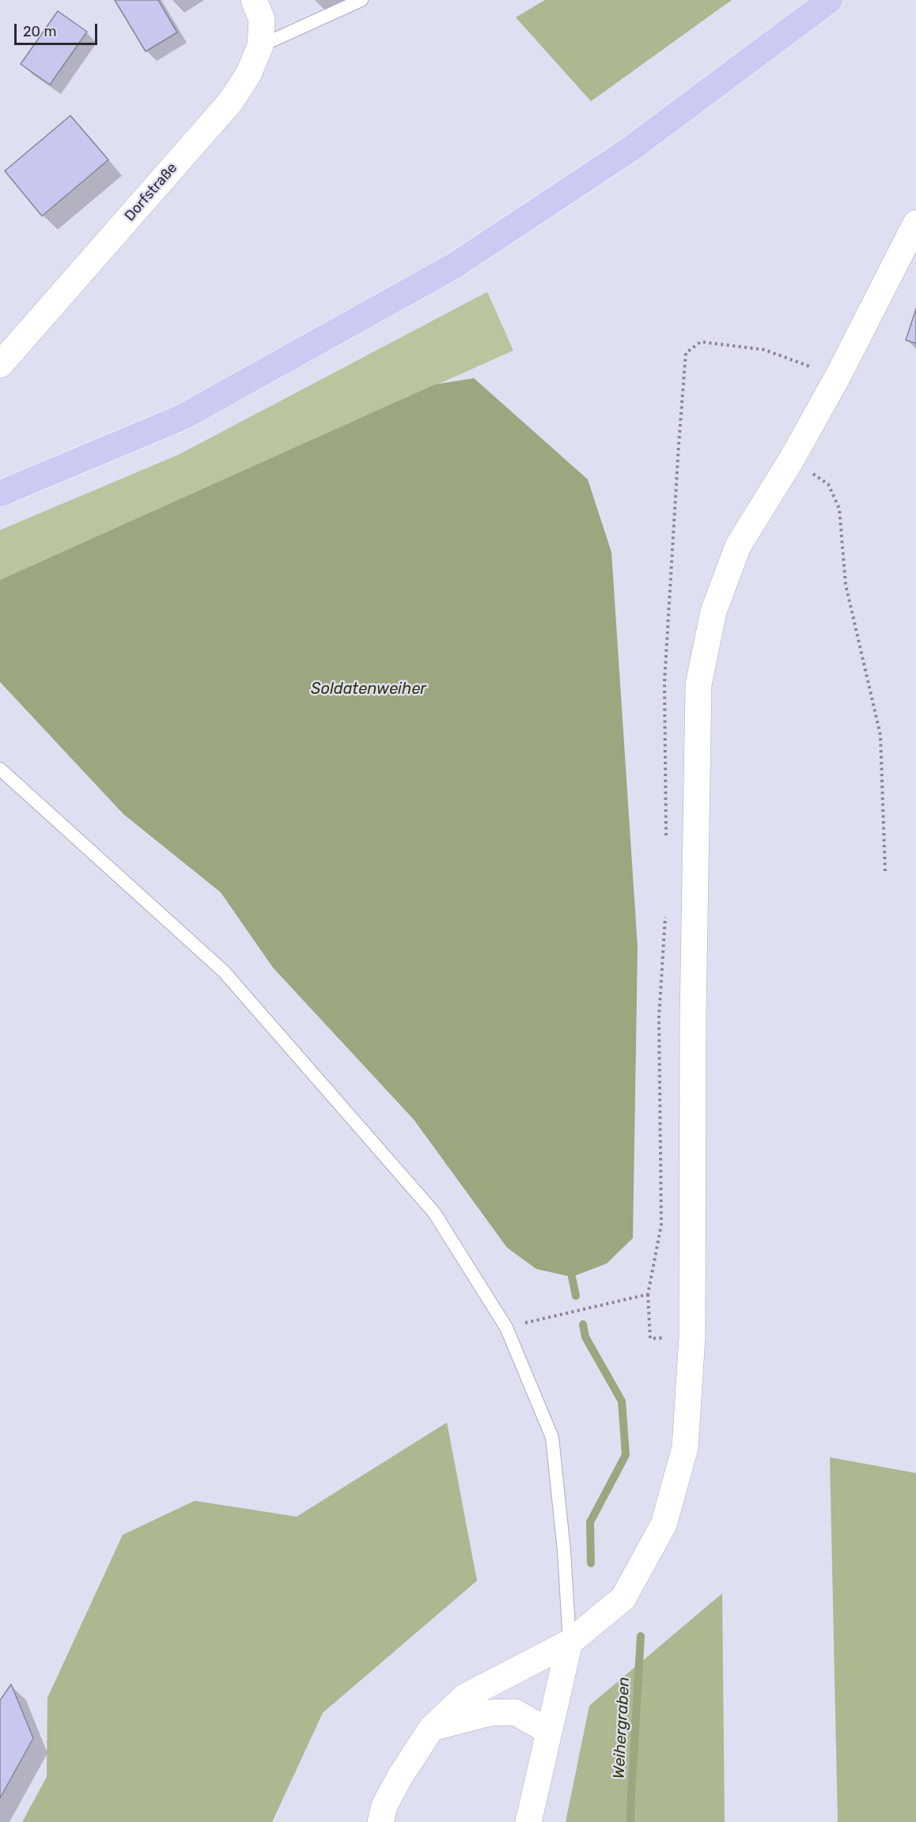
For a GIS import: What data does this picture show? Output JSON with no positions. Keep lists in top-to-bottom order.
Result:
{
  "streets": {
    "street": ["Dorfstraße"]
  },
  "water": ["Soldatenweiher", "Weihergraben"],
  "scale_bar": "20 m"
}
